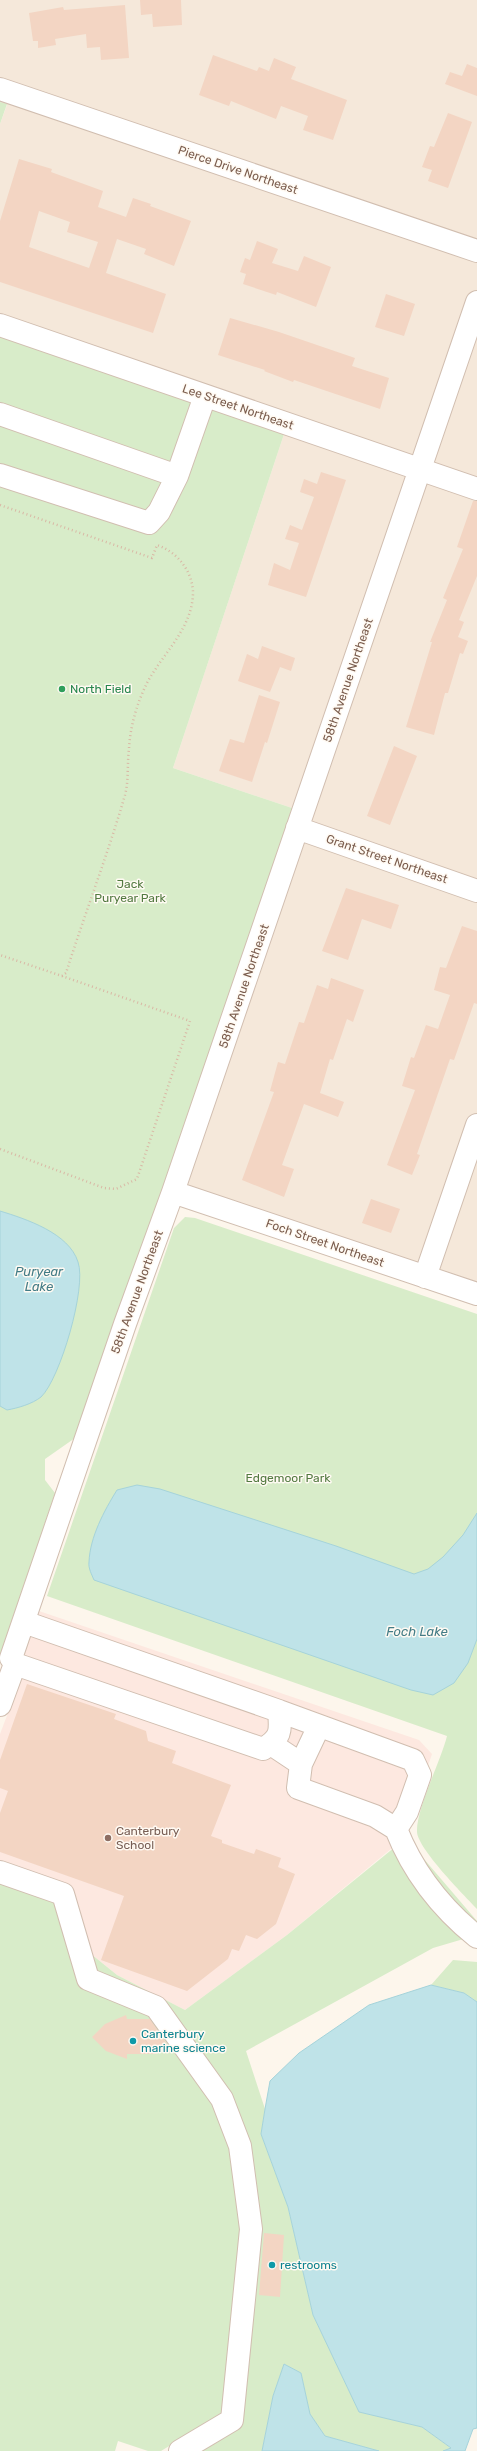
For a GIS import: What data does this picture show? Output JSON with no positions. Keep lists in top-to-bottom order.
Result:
{
  "streets": {
    "street": [
      "Pierce Drive Northeast",
      "Lee Street Northeast",
      "58th Avenue Northeast",
      "Grant Street Northeast",
      "Foch Street Northeast"
    ]
  },
  "crossings": [
    ["Lee Street Northeast", "58th Avenue Northeast"],
    ["58th Avenue Northeast", "Grant Street Northeast"],
    ["58th Avenue Northeast", "Foch Street Northeast"]
  ],
  "water": ["Puryear Lake", "Foch Lake"],
  "parks": ["Jack Puryear Park", "Edgemoor Park"],
  "places": [
    "North Field",
    "Canterbury School",
    "Canterbury marine science",
    "restrooms"
  ]
}
